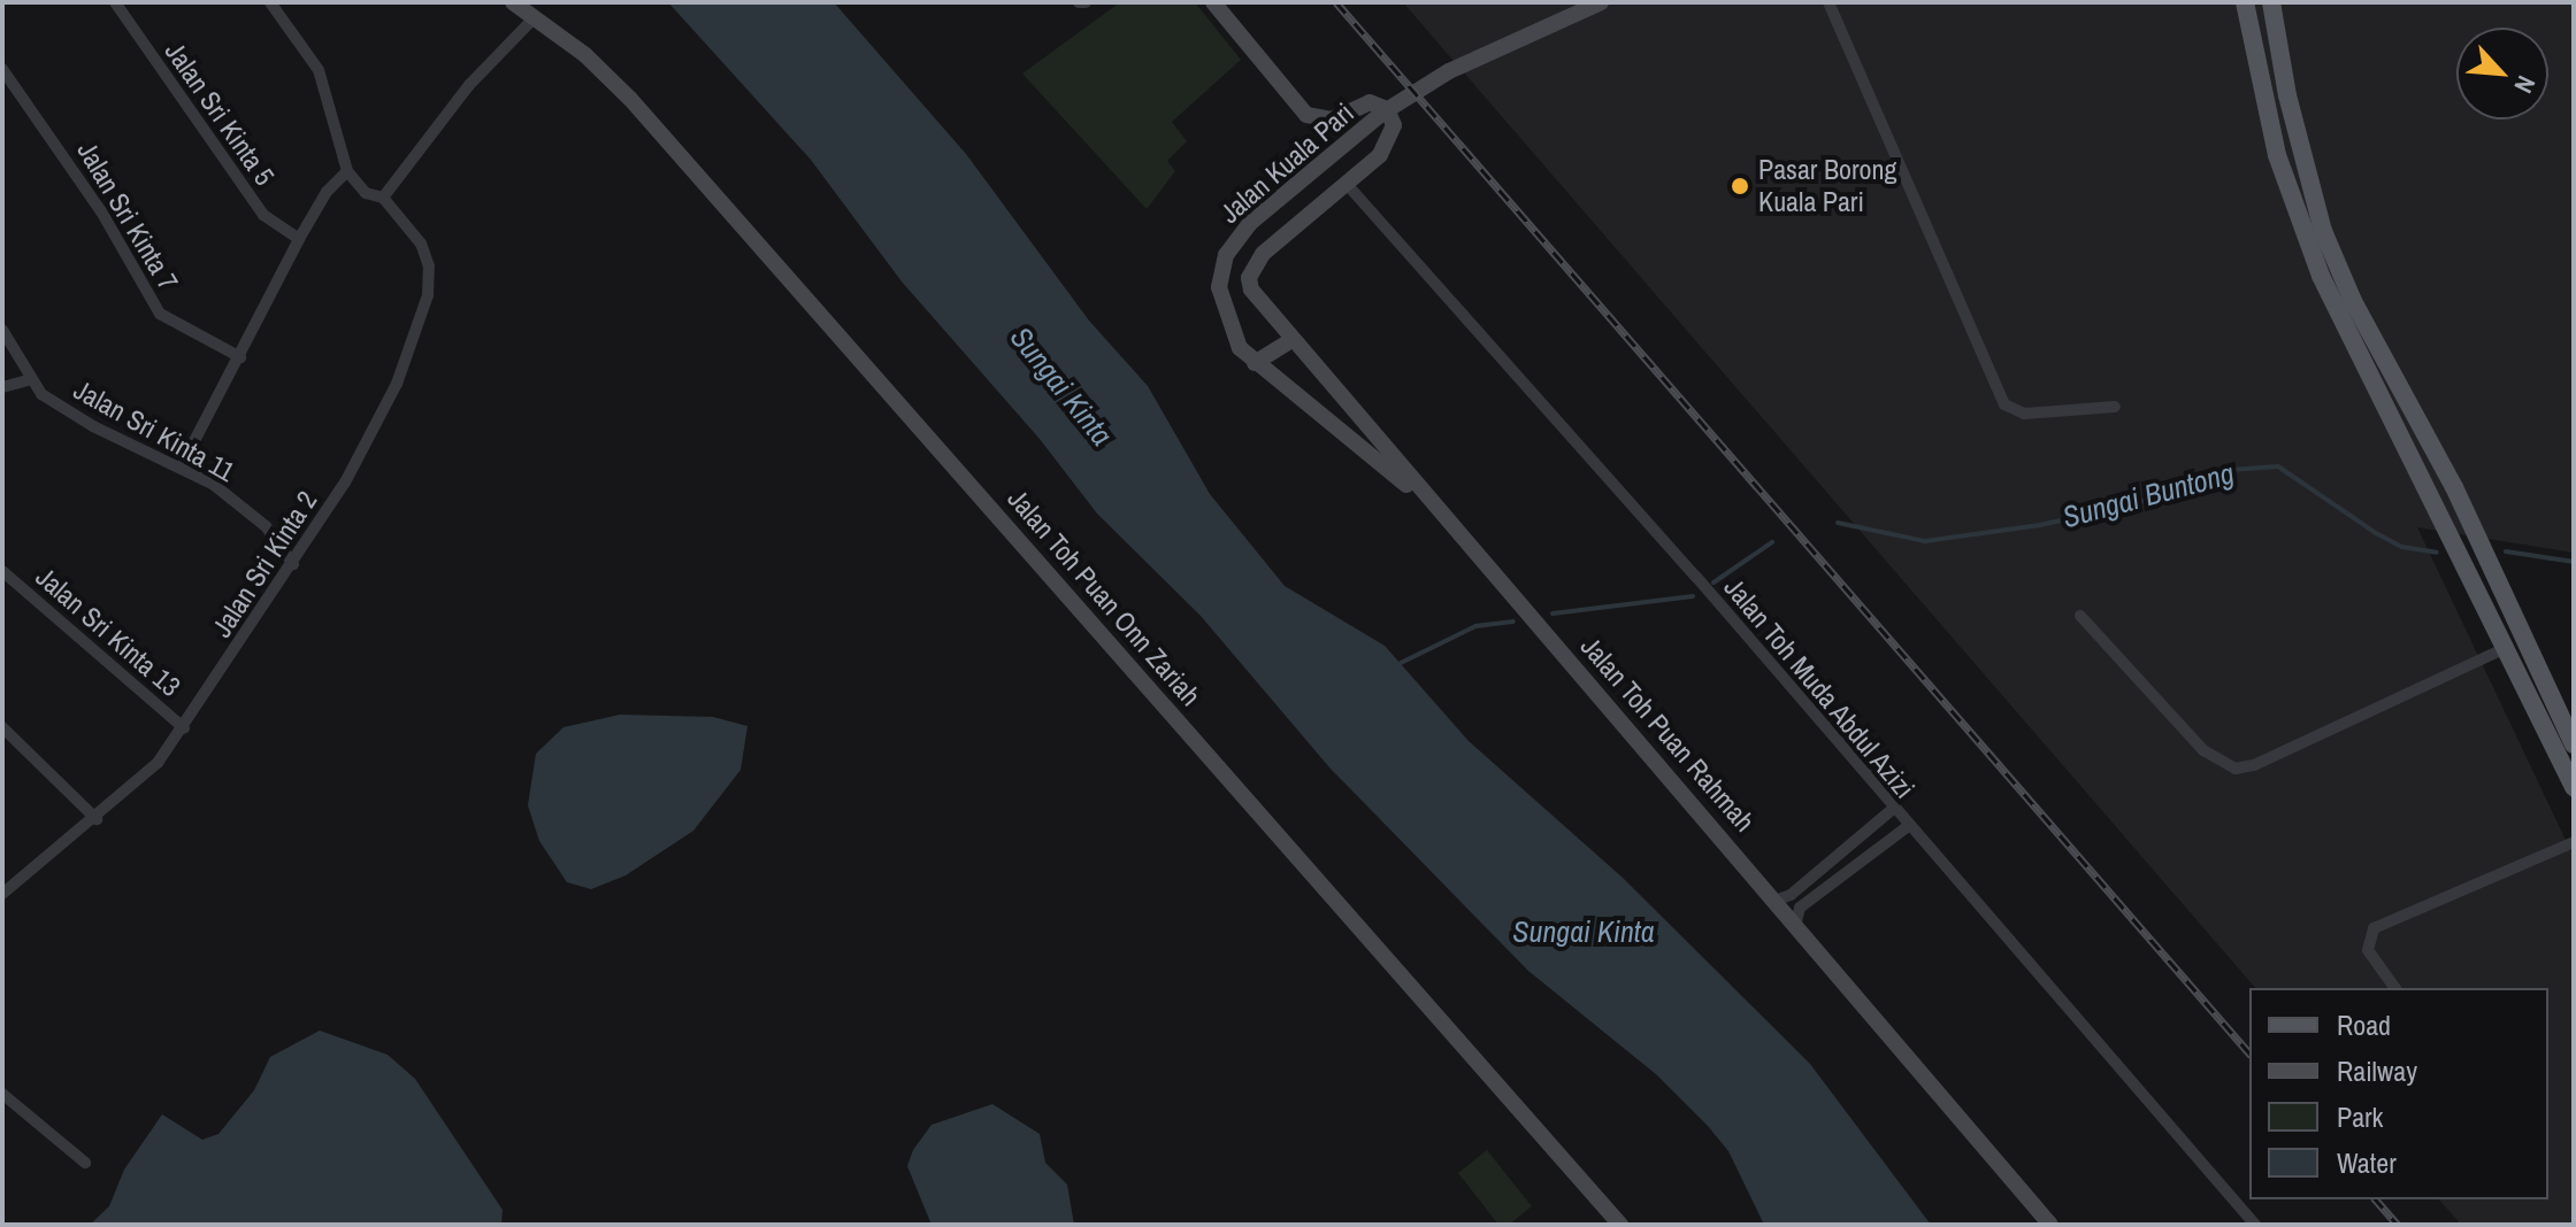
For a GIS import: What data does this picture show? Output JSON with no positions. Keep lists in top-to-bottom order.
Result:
{
  "streets": {
    "street": [
      "Jalan Sri Kinta 5",
      "Jalan Kuala Pari",
      "Jalan Sri Kinta 7",
      "Jalan Sri Kinta 11",
      "Jalan Sri Kinta 2",
      "Jalan Toh Puan Onn Zariah",
      "Jalan Sri Kinta 13",
      "Jalan Toh Muda Abdul Azizi",
      "Jalan Toh Puan Rahmah"
    ]
  },
  "crossings": [
    ["Jalan Kuala Pari", "Jalan Toh Puan Rahmah"],
    ["Jalan Sri Kinta 11", "Jalan Sri Kinta 2"],
    ["Jalan Sri Kinta 2", "Jalan Sri Kinta 13"],
    ["Jalan Toh Muda Abdul Azizi", "Jalan Toh Puan Rahmah"]
  ],
  "water": ["Sungai Kinta", "Sungai Buntong"],
  "places": ["Pasar Borong Kuala Pari"],
  "legend": [
    "Road",
    "Railway",
    "Park",
    "Water"
  ],
  "north": "bottom right"
}
